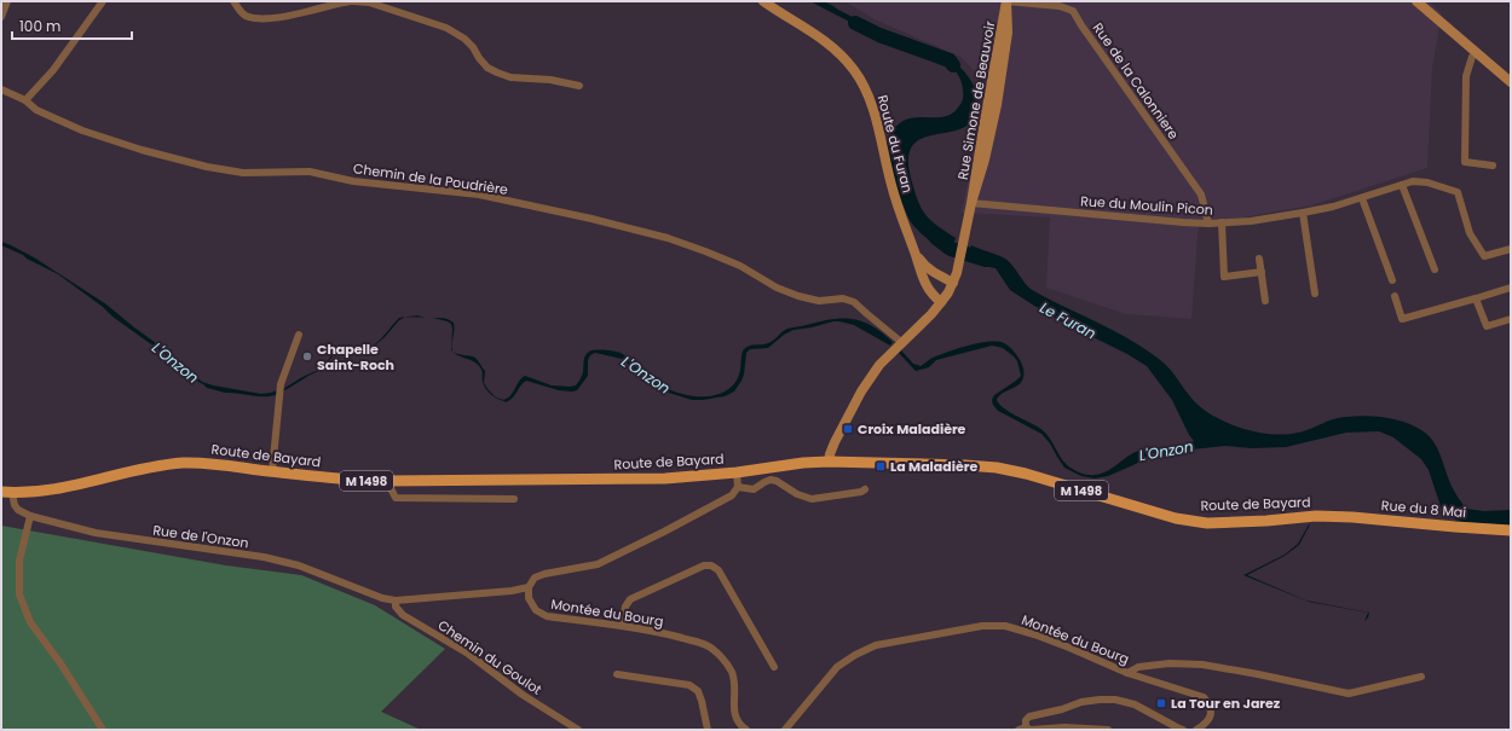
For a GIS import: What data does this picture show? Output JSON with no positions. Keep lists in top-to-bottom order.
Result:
{
  "streets": {
    "main road": [
      "Rue Simone de Beauvoir",
      "Route du Furan",
      "Route de Bayard",
      "M 1498",
      "Rue du 8 Mai"
    ],
    "street": [
      "Rue de la Calonniere",
      "Chemin de la Poudrière",
      "Rue du Moulin Picon",
      "Rue de l'Onzon",
      "Montée du Bourg",
      "Chemin du Goulot"
    ]
  },
  "crossings": [
    ["Rue de la Calonniere", "Rue Simone de Beauvoir"],
    ["Rue de la Calonniere", "Rue du Moulin Picon"],
    ["Rue Simone de Beauvoir", "Route du Furan"],
    ["Rue Simone de Beauvoir", "Chemin de la Poudrière"],
    ["Rue Simone de Beauvoir", "Rue du Moulin Picon"],
    ["Rue Simone de Beauvoir", "Route de Bayard"],
    ["Route de Bayard", "Rue du 8 Mai"],
    ["Route de Bayard", "Rue de l'Onzon"],
    ["Rue de l'Onzon", "Chemin du Goulot"]
  ],
  "water": ["Le Furan", "L'Onzon"],
  "places": {
    "other": ["Chapelle Saint-Roch"],
    "transit": ["Croix Maladière", "La Maladière", "La Tour en Jarez"]
  },
  "scale_bar": "100 m"
}
